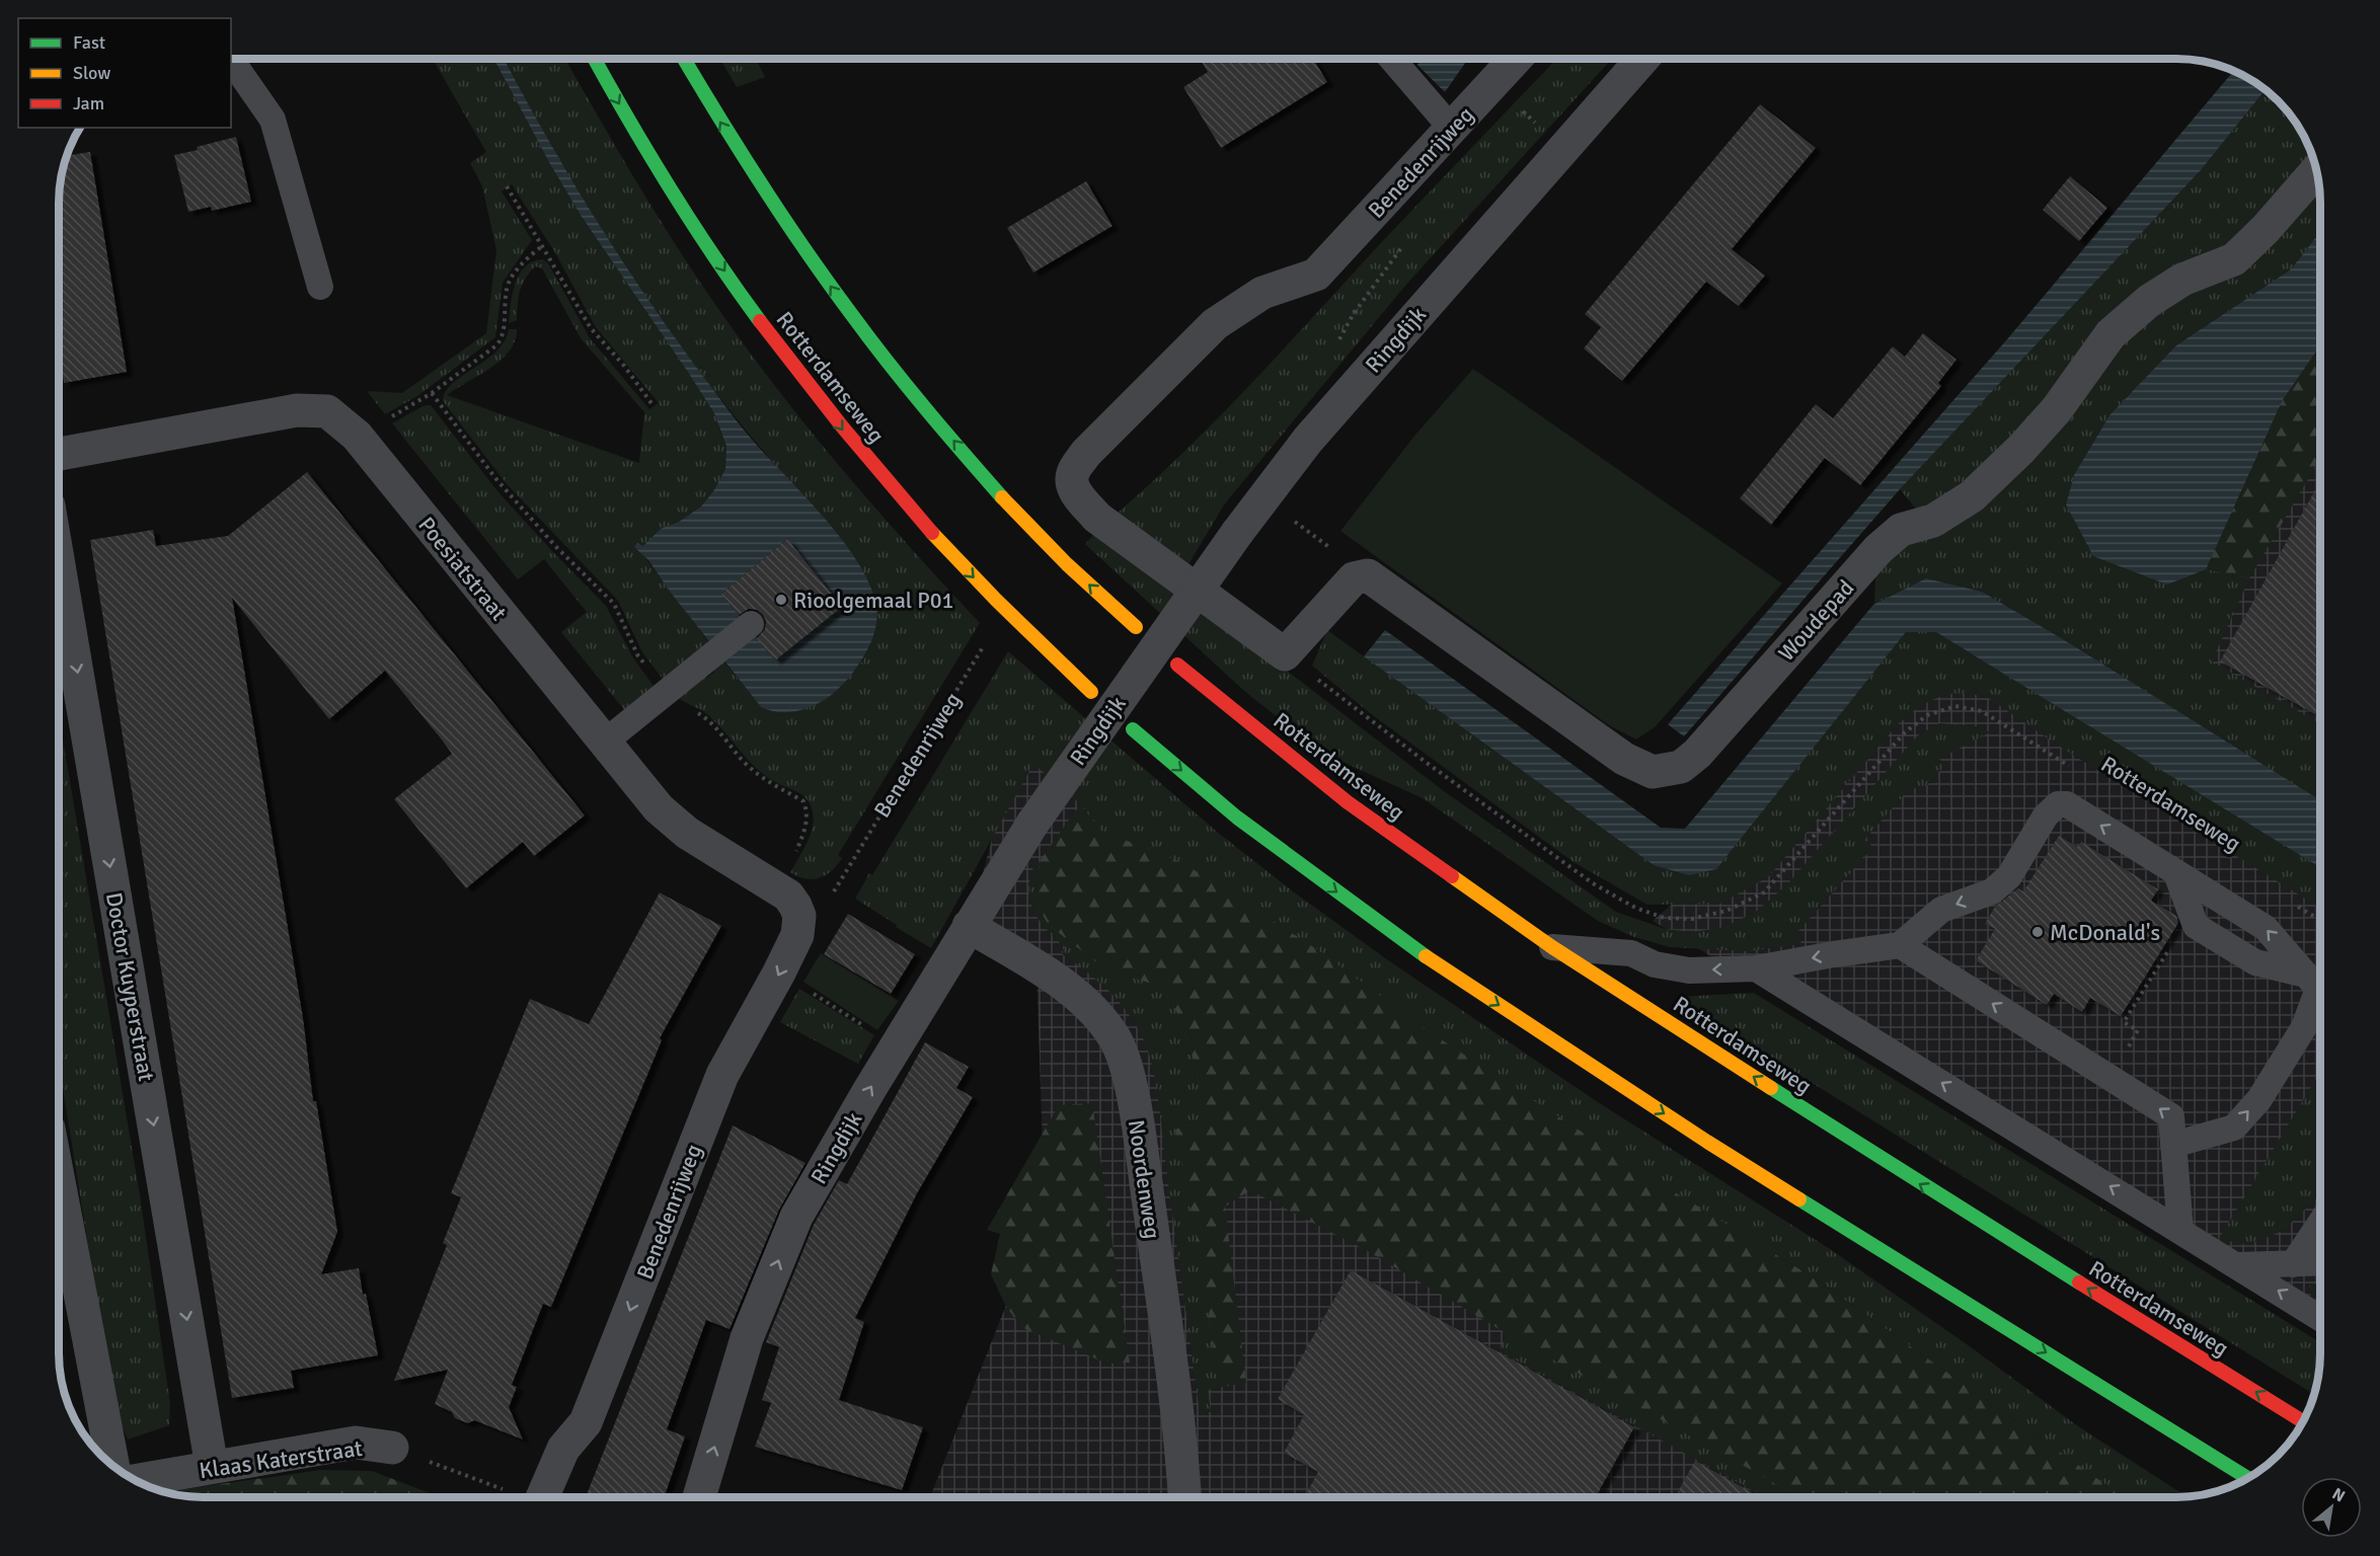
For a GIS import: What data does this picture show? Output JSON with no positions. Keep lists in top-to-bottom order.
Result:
{
  "streets": {
    "main road": ["Rotterdamseweg"],
    "street": [
      "Benedenrijweg",
      "Ringdijk",
      "Poesiatstraat",
      "Woudepad",
      "Doctor Kuyperstraat",
      "Noordenweg",
      "Klaas Katerstraat"
    ]
  },
  "crossings": [
    ["Benedenrijweg", "Rotterdamseweg"],
    ["Benedenrijweg", "Poesiatstraat"],
    ["Ringdijk", "Noordenweg"],
    ["Doctor Kuyperstraat", "Klaas Katerstraat"]
  ],
  "one_way": ["Benedenrijweg", "Ringdijk"],
  "places": ["Rioolgemaal P01", "McDonald's"],
  "legend": ["Fast", "Slow", "Jam"],
  "north": "top right"
}
